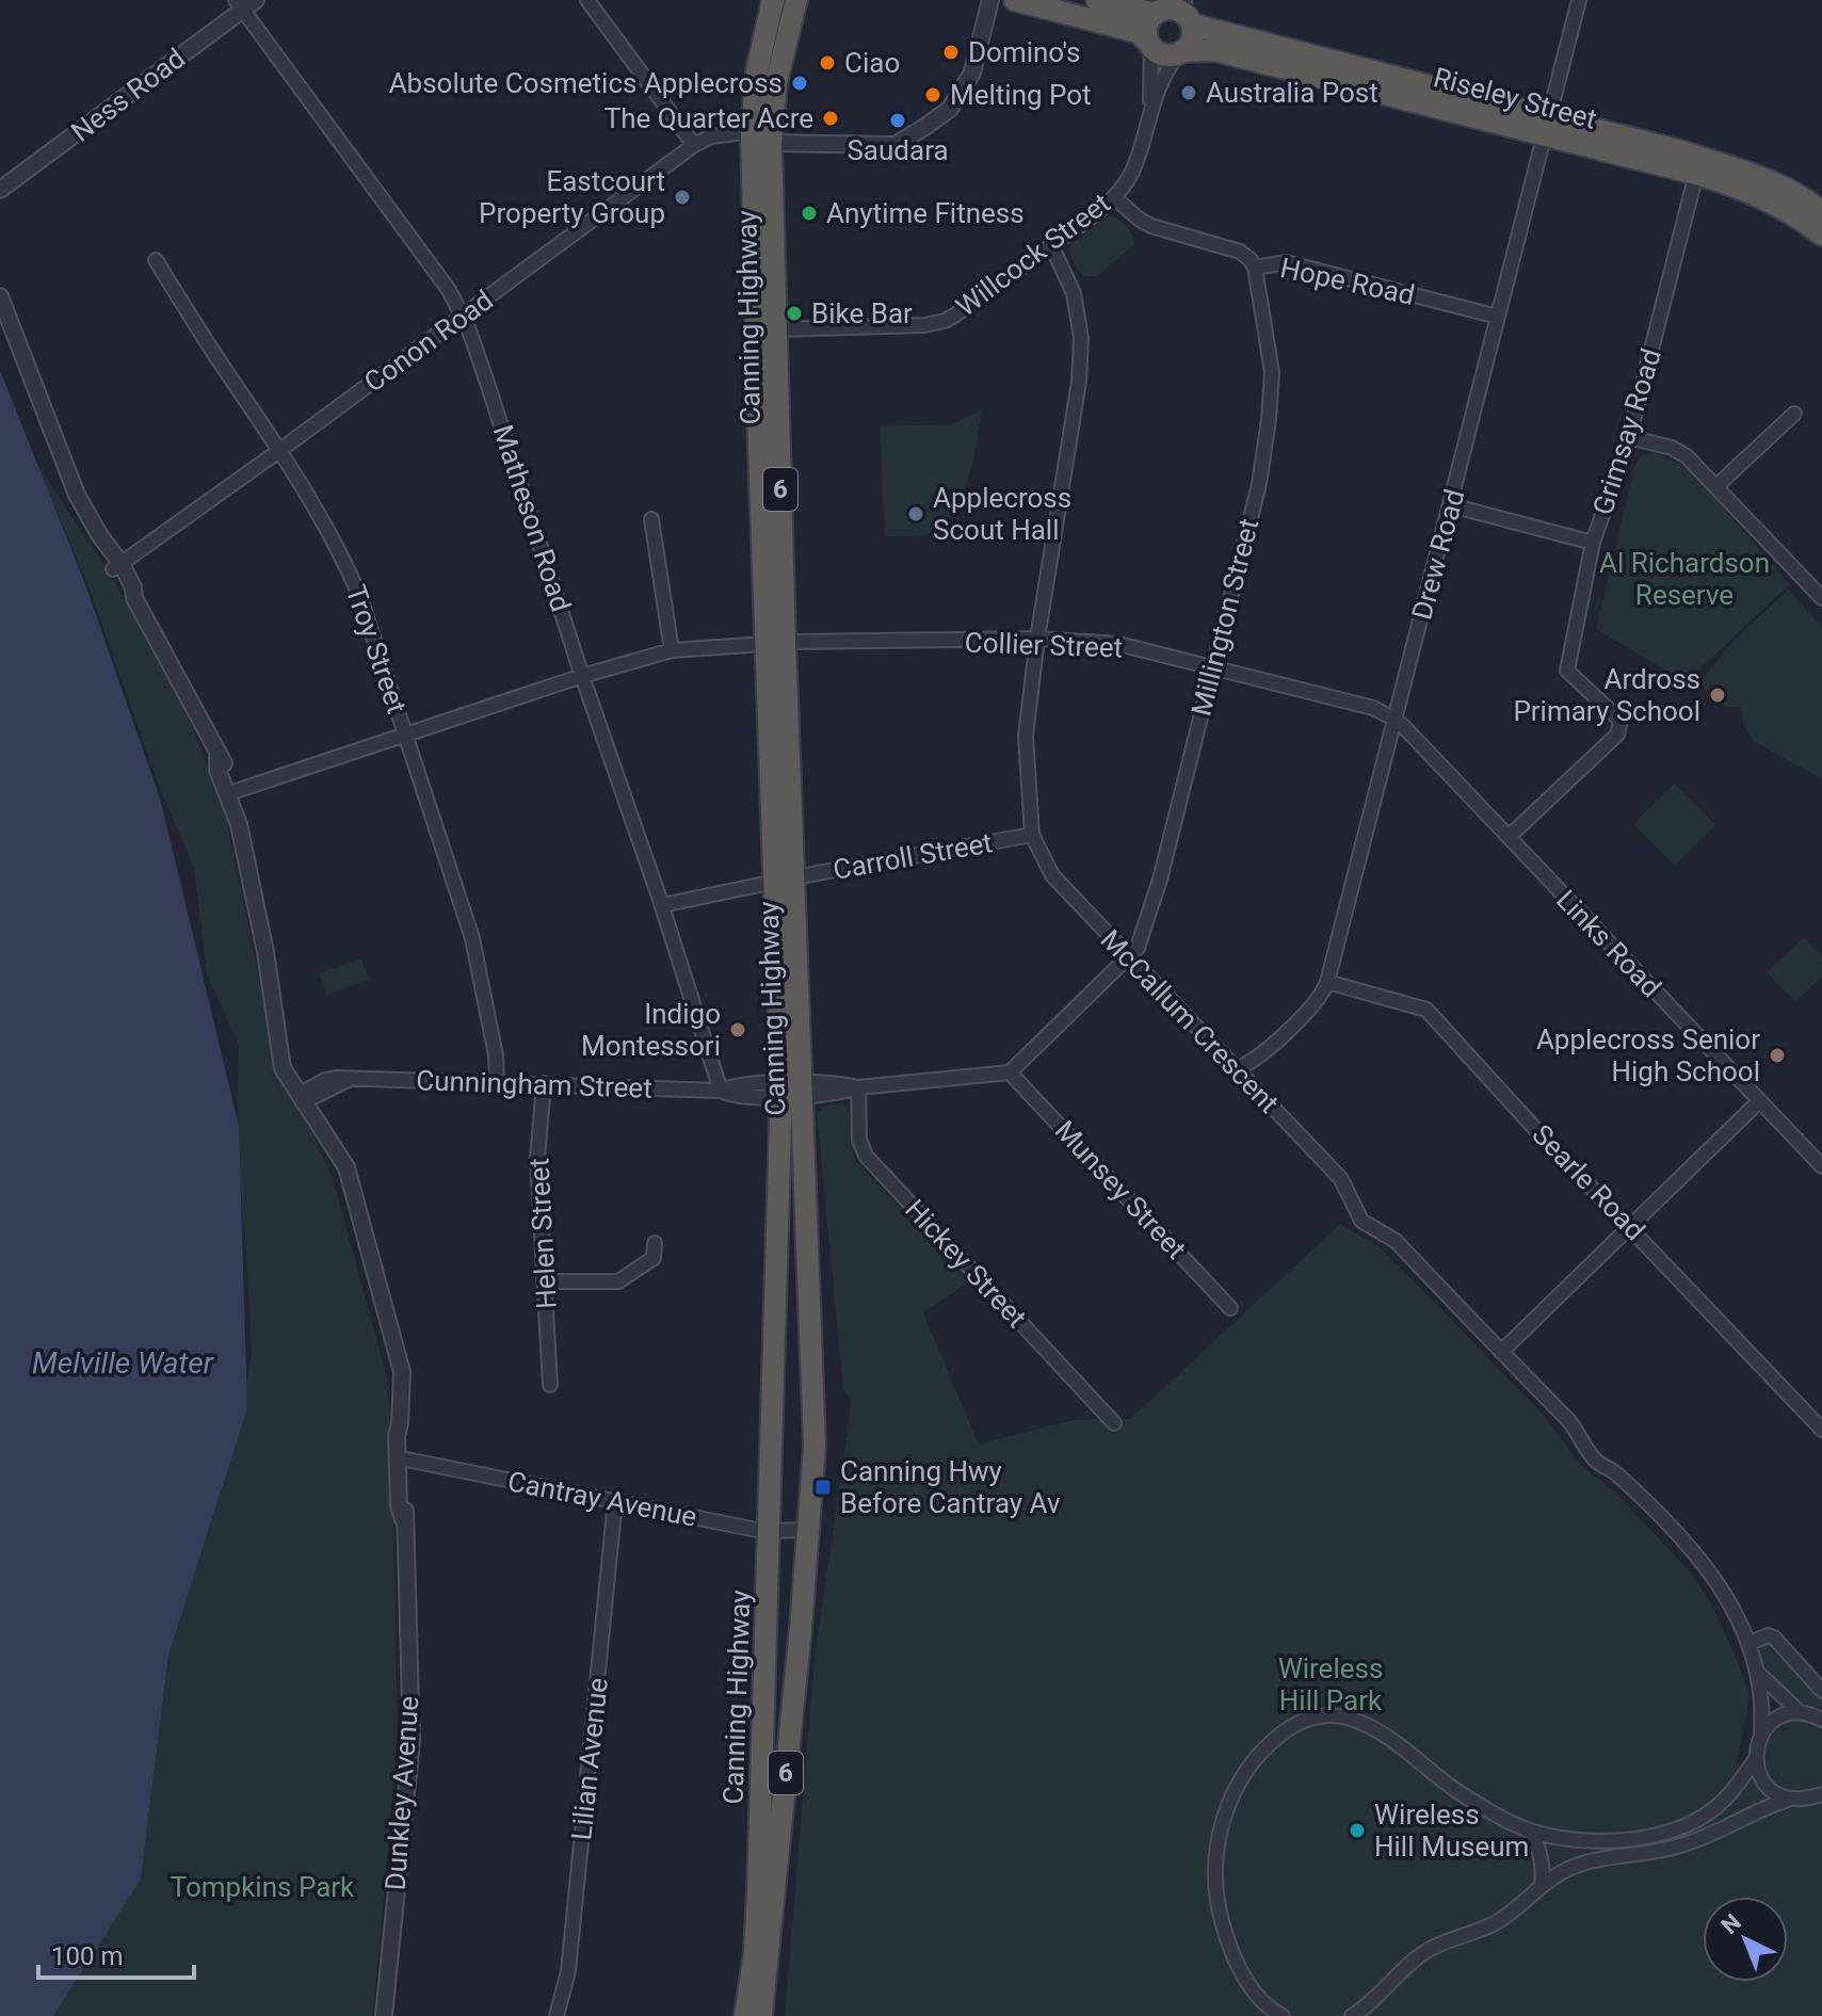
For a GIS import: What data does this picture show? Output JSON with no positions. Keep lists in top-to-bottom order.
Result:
{
  "streets": {
    "highway": ["Riseley Street", "Canning Highway", "6"],
    "street": [
      "Ness Road",
      "Willcock Street",
      "Hope Road",
      "Conon Road",
      "Grimsay Road",
      "Matheson Road",
      "Drew Road",
      "Millington Street",
      "Collier Street",
      "Troy Street",
      "Carroll Street",
      "Links Road",
      "McCallum Crescent",
      "Cunningham Street",
      "Searle Road",
      "Munsey Street",
      "Helen Street",
      "Hickey Street",
      "Cantray Avenue",
      "Lilian Avenue",
      "Dunkley Avenue"
    ]
  },
  "crossings": [
    ["Ness Road", "Matheson Road"],
    ["Riseley Street", "Willcock Street"],
    ["Riseley Street", "Grimsay Road"],
    ["Riseley Street", "Drew Road"],
    ["Willcock Street", "Hope Road"],
    ["Willcock Street", "Canning Highway"],
    ["Willcock Street", "McCallum Crescent"],
    ["Hope Road", "Drew Road"],
    ["Hope Road", "Millington Street"],
    ["Canning Highway", "Conon Road"],
    ["Canning Highway", "Collier Street"],
    ["Canning Highway", "Carroll Street"],
    ["Canning Highway", "Cunningham Street"],
    ["Canning Highway", "Cantray Avenue"],
    ["Conon Road", "Matheson Road"],
    ["Conon Road", "Troy Street"],
    ["Grimsay Road", "Links Road"],
    ["Matheson Road", "Collier Street"],
    ["Matheson Road", "Carroll Street"],
    ["Matheson Road", "Cunningham Street"],
    ["Drew Road", "Collier Street"],
    ["Drew Road", "Links Road"],
    ["Drew Road", "McCallum Crescent"],
    ["Drew Road", "Searle Road"],
    ["Millington Street", "Collier Street"],
    ["Millington Street", "McCallum Crescent"],
    ["Collier Street", "Troy Street"],
    ["Collier Street", "Links Road"],
    ["Collier Street", "McCallum Crescent"],
    ["Collier Street", "Dunkley Avenue"],
    ["Troy Street", "Cunningham Street"],
    ["Carroll Street", "McCallum Crescent"],
    ["Cunningham Street", "Munsey Street"],
    ["Cunningham Street", "Helen Street"],
    ["Cunningham Street", "Hickey Street"],
    ["Cunningham Street", "Dunkley Avenue"],
    ["Cantray Avenue", "Lilian Avenue"],
    ["Cantray Avenue", "Dunkley Avenue"]
  ],
  "water": ["Melville Water"],
  "parks": ["Al Richardson Reserve", "Wireless Hill Park", "Tompkins Park"],
  "places": {
    "other": [
      "Domino's",
      "Ciao",
      "Absolute Cosmetics Applecross",
      "Australia Post",
      "Melting Pot",
      "The Quarter Acre",
      "Saudara",
      "Eastcourt Property Group",
      "Anytime Fitness",
      "Bike Bar",
      "Applecross Scout Hall",
      "Ardross Primary School",
      "Indigo Montessori",
      "Applecross Senior High School",
      "Wireless Hill Museum"
    ],
    "transit": ["Canning Hwy Before Cantray Av"]
  },
  "scale_bar": "100 m",
  "north": "top left"
}
